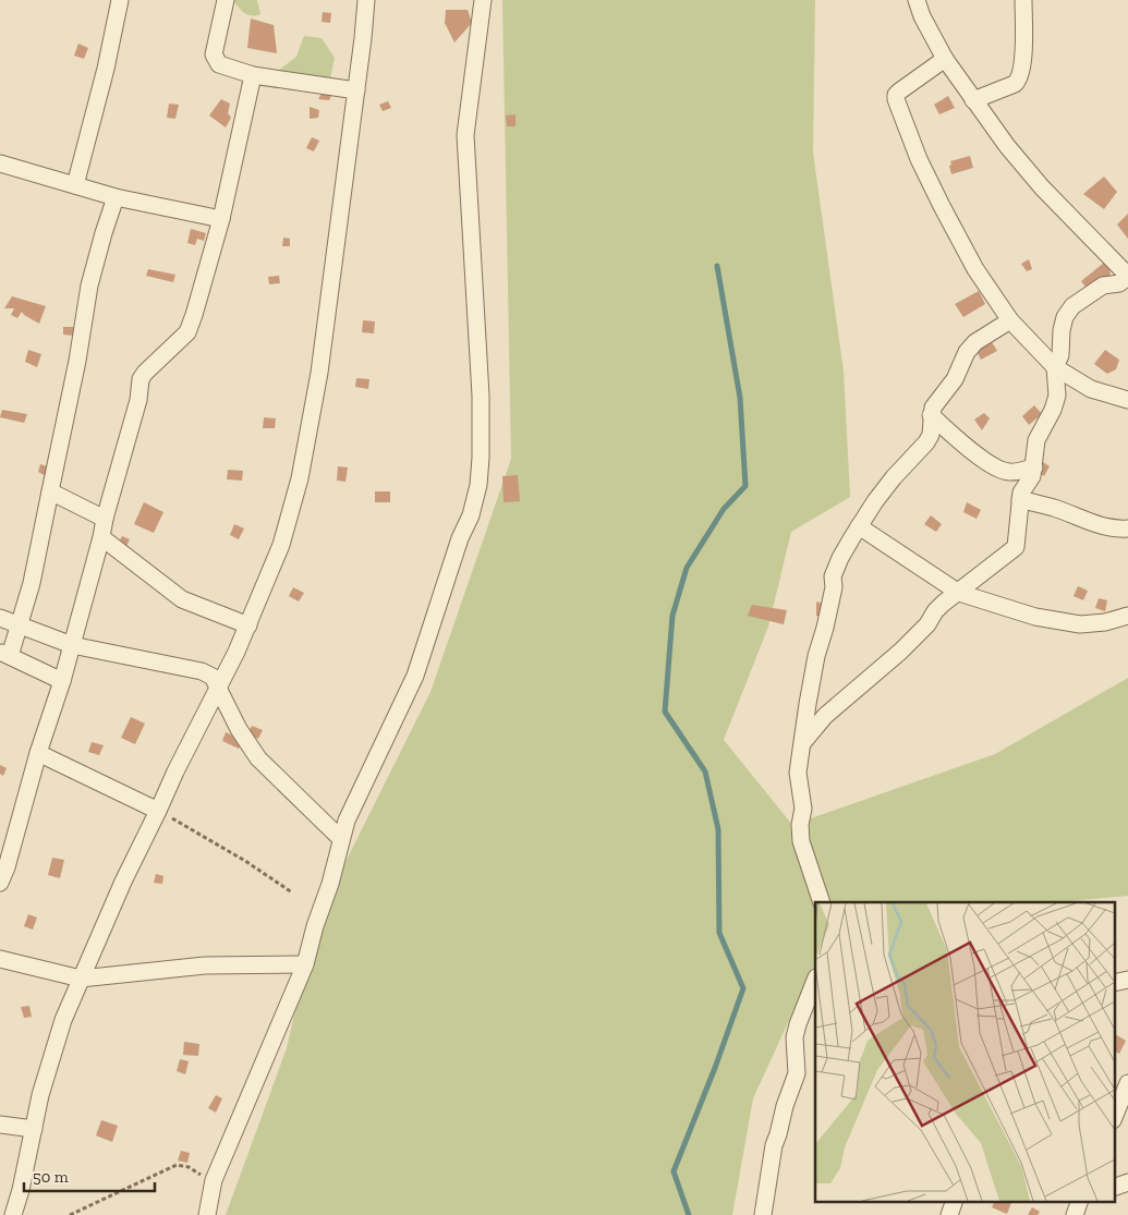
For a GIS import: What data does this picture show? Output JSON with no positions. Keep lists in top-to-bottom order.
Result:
{
  "scale_bar": "50 m"
}
